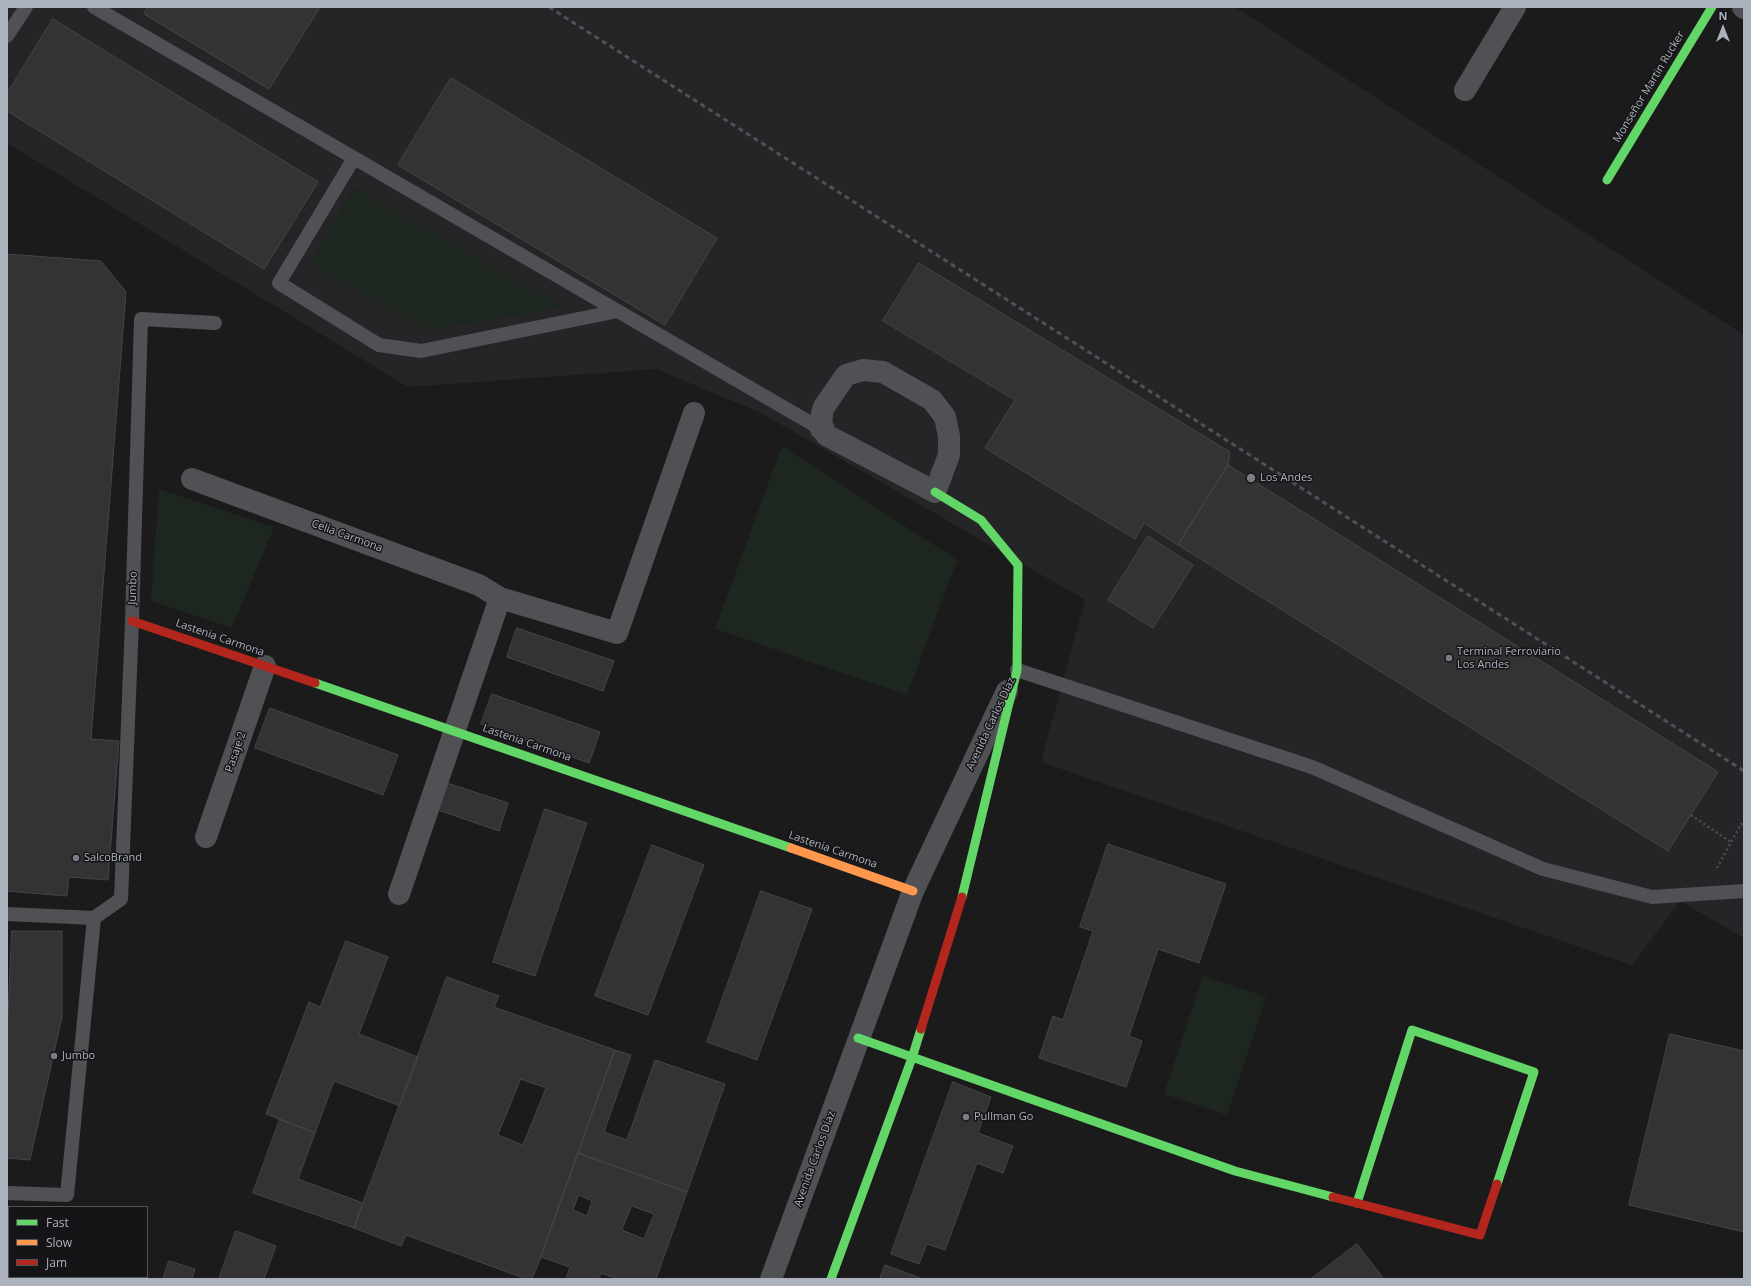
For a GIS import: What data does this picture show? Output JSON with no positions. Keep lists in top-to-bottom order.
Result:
{
  "streets": {
    "street": [
      "Monseñor Martin Rucker",
      "Celia Carmona",
      "Lastenia Carmona",
      "Avenida Carlos Díaz",
      "Pasaje 2"
    ],
    "lane": ["Jumbo"]
  },
  "crossings": [
    ["Jumbo", "Lastenia Carmona"],
    ["Lastenia Carmona", "Avenida Carlos Díaz"],
    ["Lastenia Carmona", "Pasaje 2"]
  ],
  "places": [
    "Los Andes",
    "Terminal Ferroviario Los Andes",
    "SalcoBrand",
    "Jumbo",
    "Pullman Go"
  ],
  "legend": ["Fast", "Slow", "Jam"],
  "north": "top"
}
